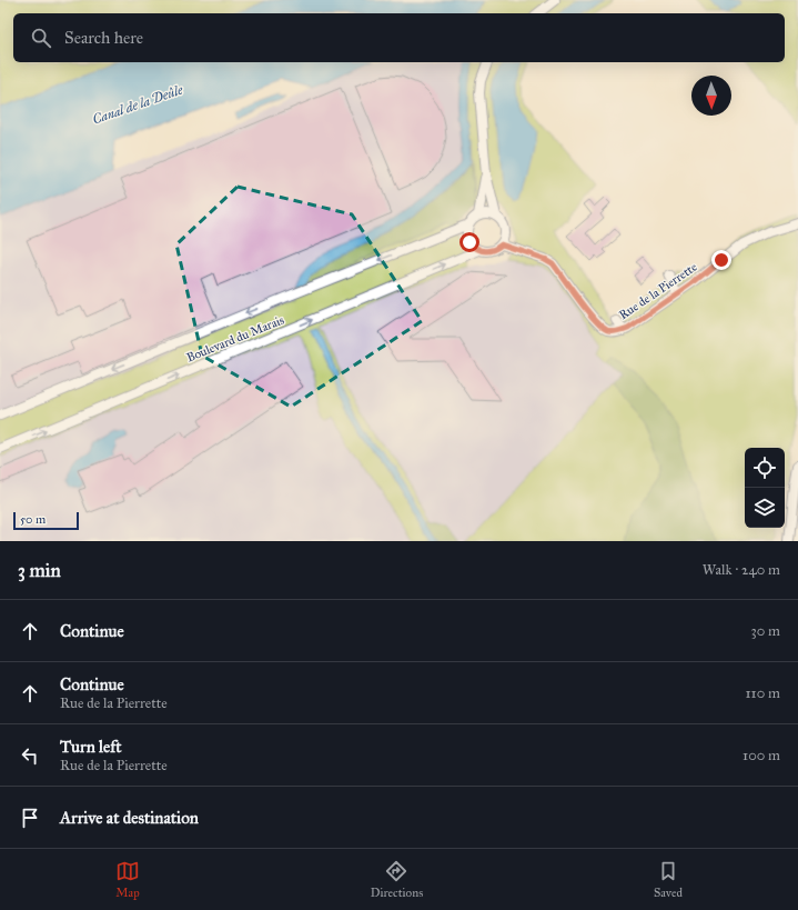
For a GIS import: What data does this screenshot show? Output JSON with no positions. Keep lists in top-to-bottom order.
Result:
{
  "streets": {
    "street": ["Rue de la Pierrette", "Boulevard du Marais"]
  },
  "crossings": [
    ["Rue de la Pierrette", "Boulevard du Marais"]
  ],
  "water": ["Canal de la Deûle"],
  "scale_bar": "50 m",
  "north": "bottom",
  "page": {
    "search": "Search here",
    "scale": "50 m",
    "heading": ["3 min", "Walk · 240 m"],
    "list": [
      ["Continue", "30 m"],
      ["Continue", "Rue de la Pierrette", "110 m"],
      ["Turn left", "Rue de la Pierrette", "100 m"],
      "Arrive at destination"
    ],
    "nav": ["Map", "Directions", "Saved"]
  }
}
